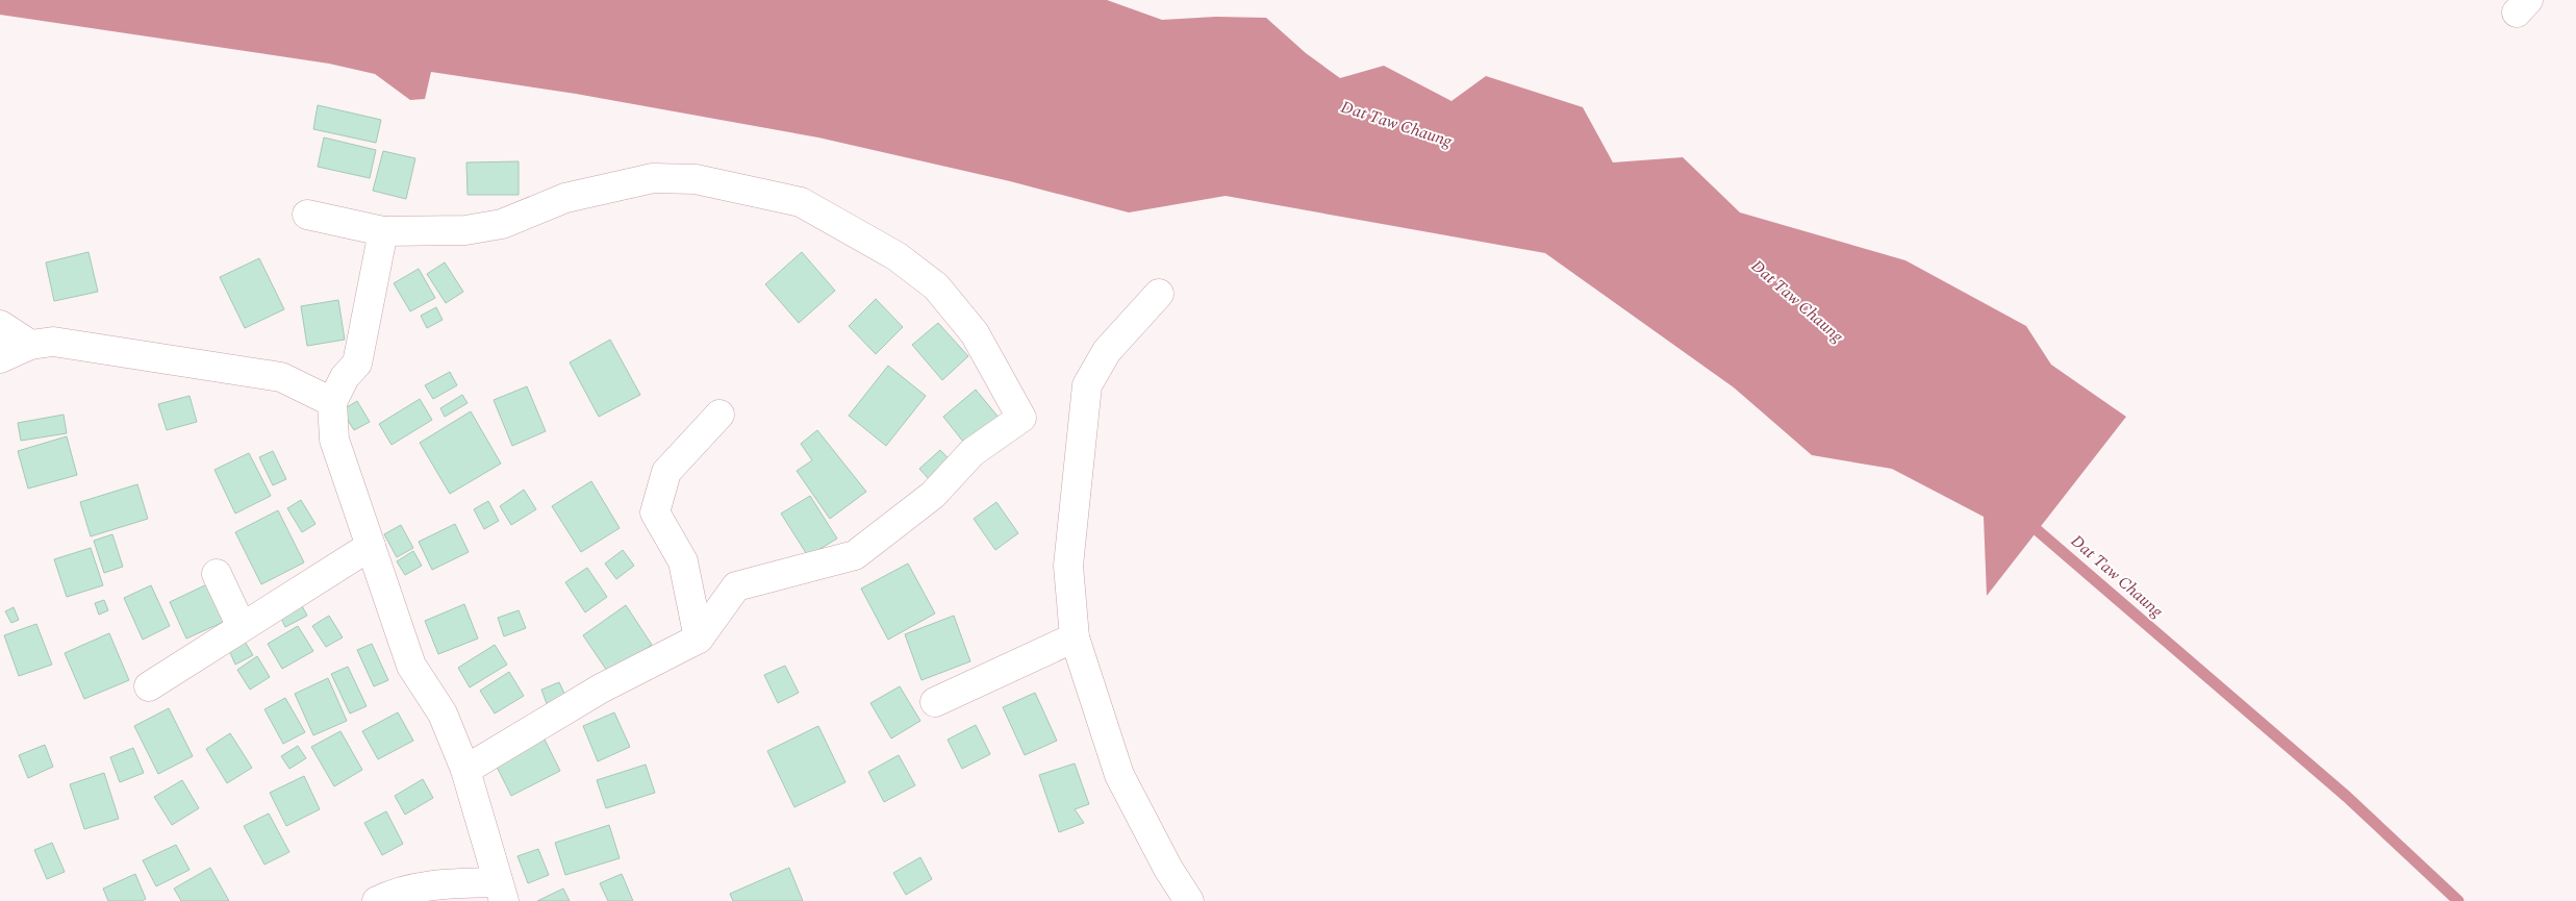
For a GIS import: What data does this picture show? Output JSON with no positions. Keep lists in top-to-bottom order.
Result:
{
  "water": ["Dat Taw Chaung"]
}
